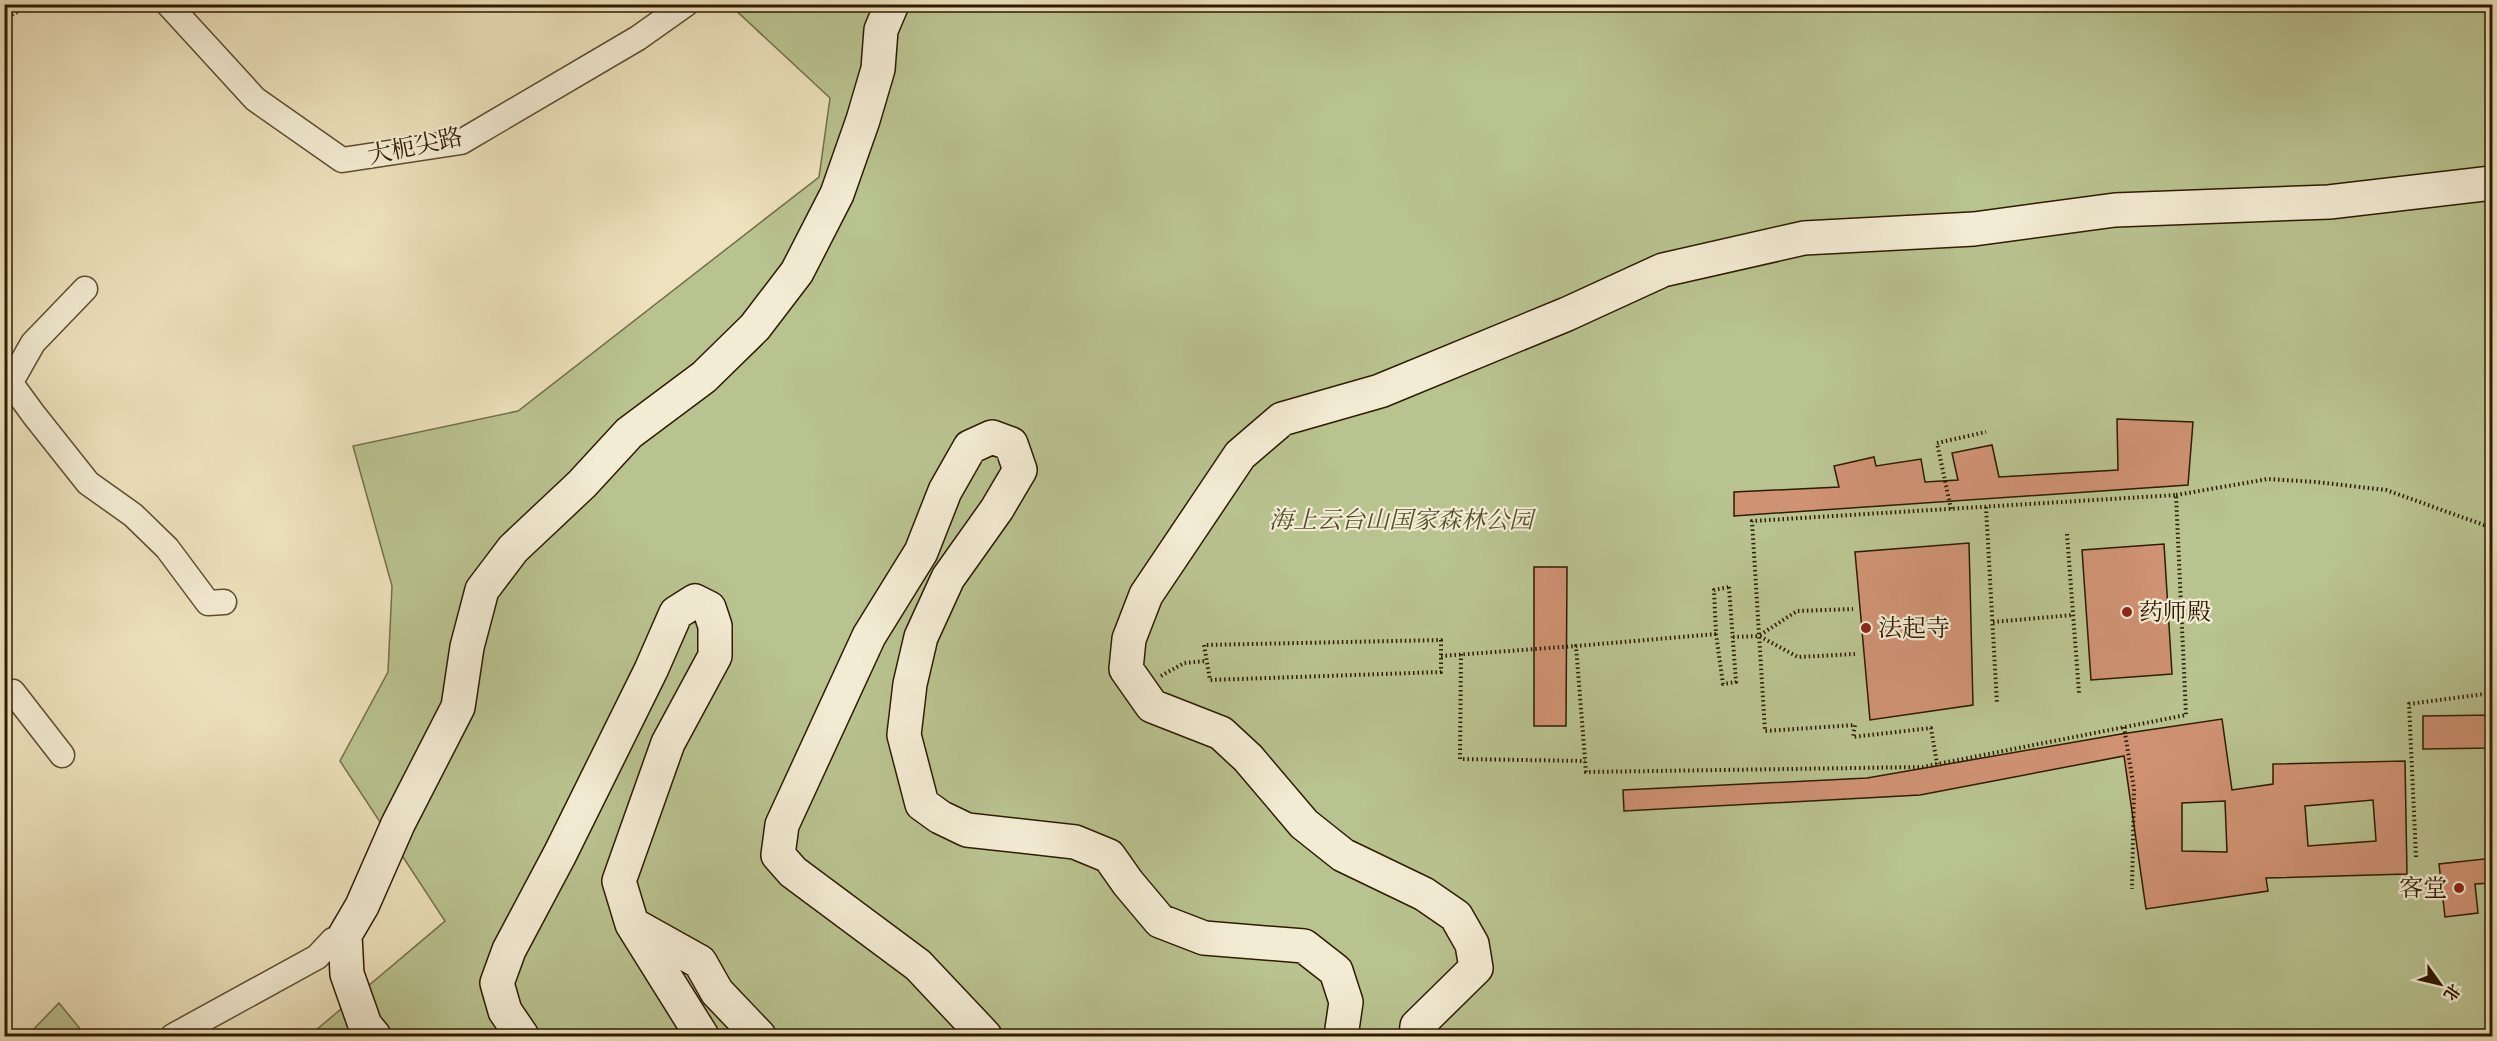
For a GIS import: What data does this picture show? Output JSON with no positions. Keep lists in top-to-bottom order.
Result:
{
  "streets": {
    "street": ["大枙尖路"]
  },
  "parks": ["海上云台山国家森林公园"],
  "places": ["药师殿", "法起寺", "客堂"],
  "north": "bottom right"
}
